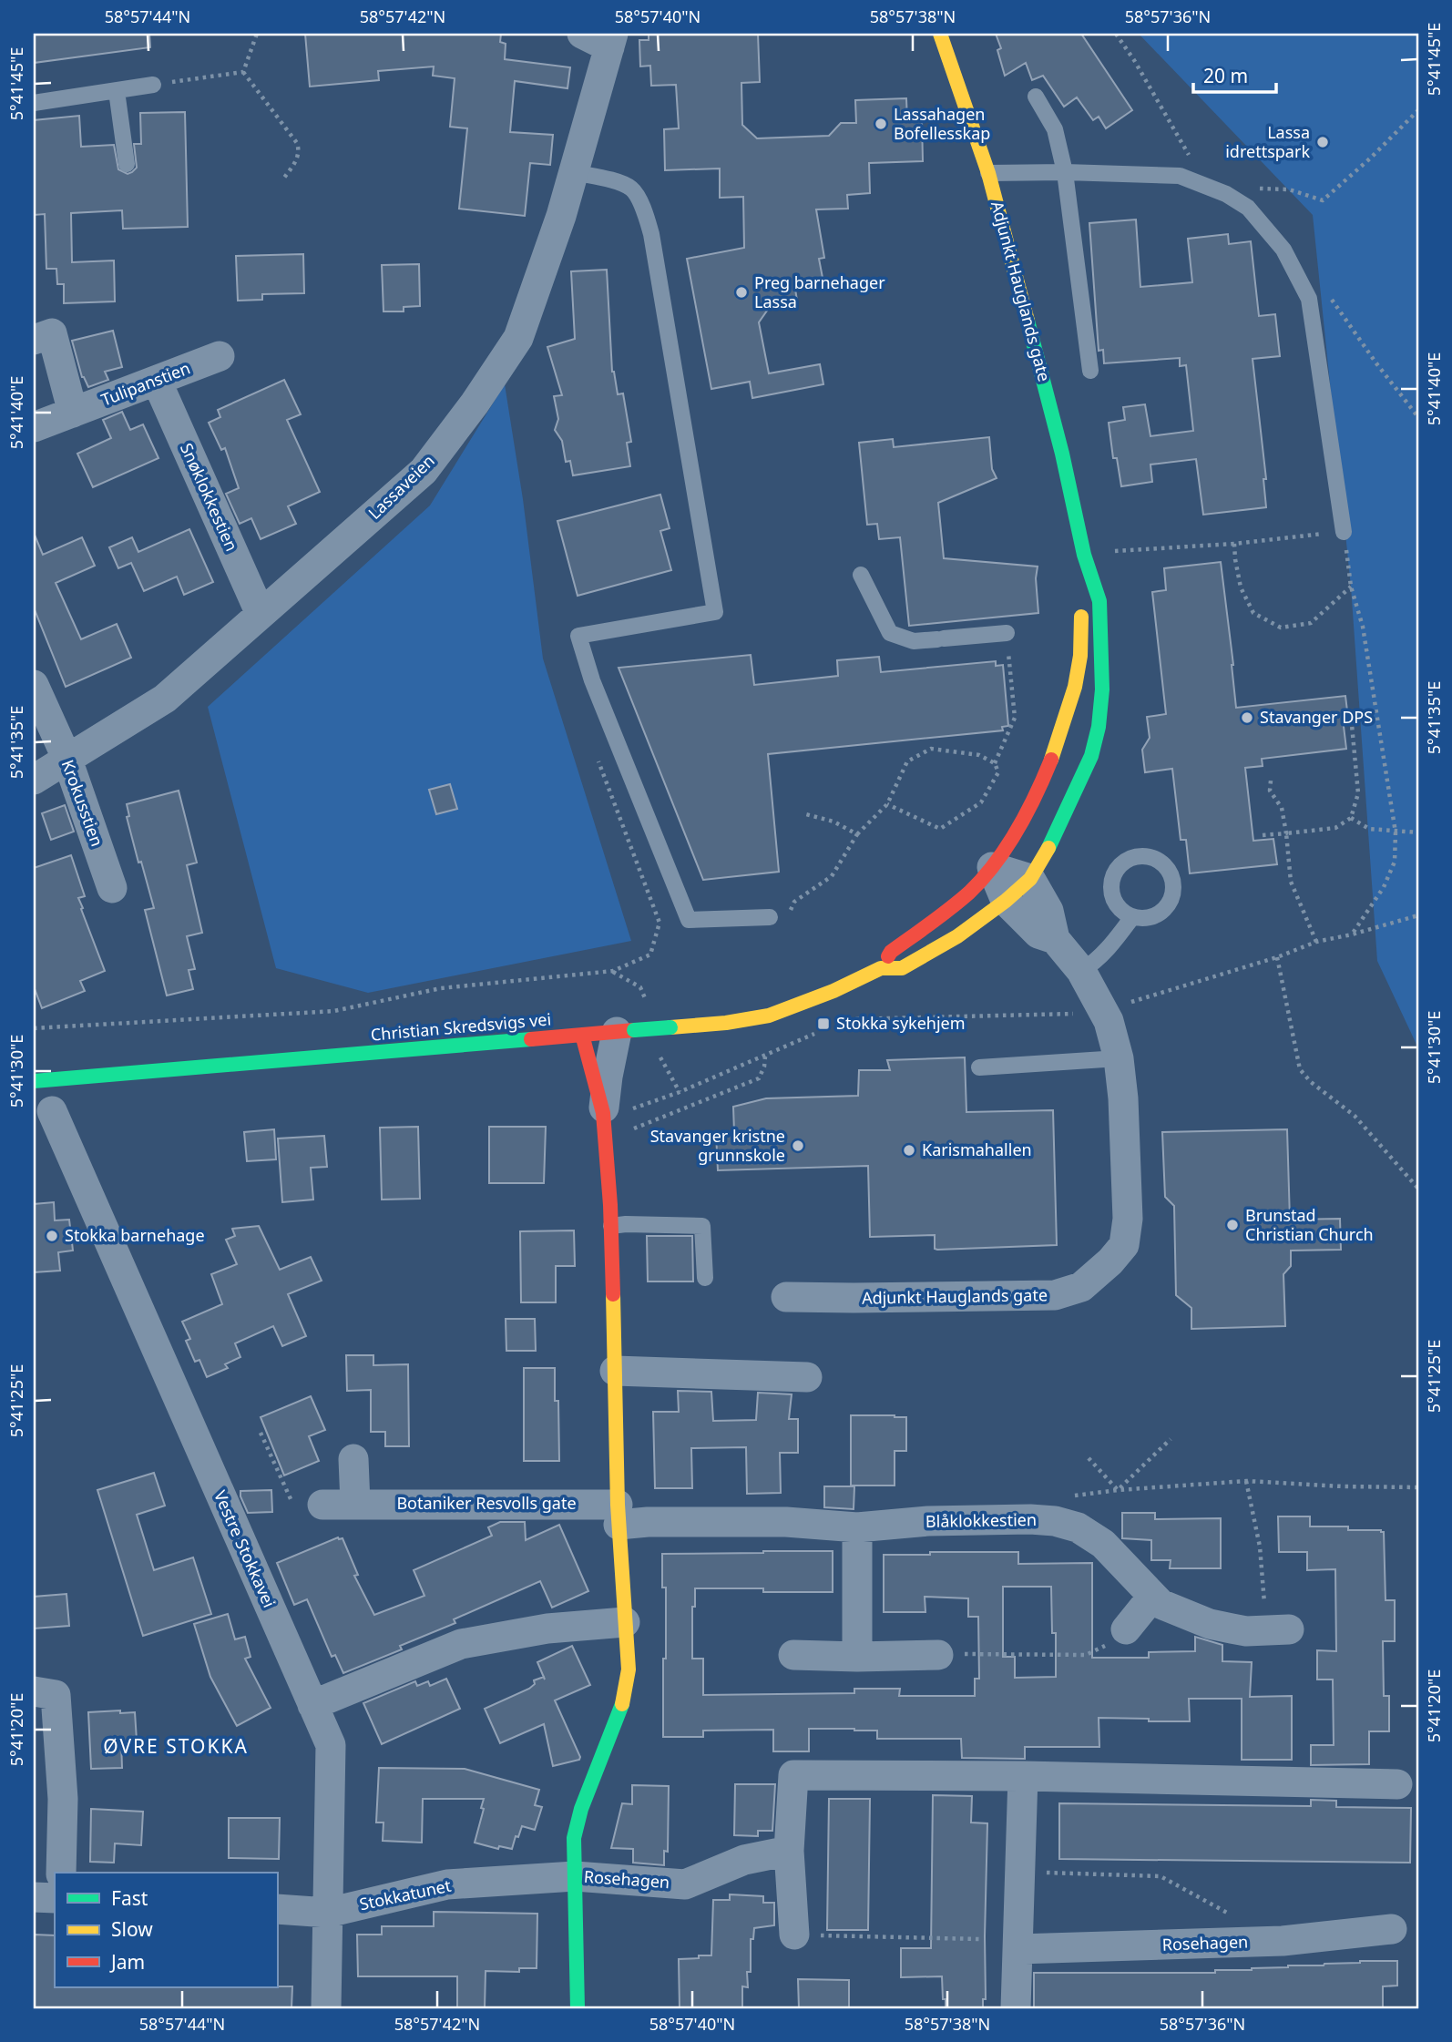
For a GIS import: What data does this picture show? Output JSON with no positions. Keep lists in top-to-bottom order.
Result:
{
  "streets": {
    "main road": ["Adjunkt Hauglands gate", "Christian Skredsvigs vei"],
    "street": [
      "Tulipanstien",
      "Lassaveien",
      "Snøklokkestien",
      "Krokusstien",
      "Botaniker Resvolls gate",
      "Blåklokkestien",
      "Vestre Stokkavei",
      "Rosehagen",
      "Stokkatunet"
    ]
  },
  "crossings": [
    ["Adjunkt Hauglands gate", "Christian Skredsvigs vei"],
    ["Tulipanstien", "Snøklokkestien"],
    ["Lassaveien", "Snøklokkestien"],
    ["Lassaveien", "Krokusstien"],
    ["Botaniker Resvolls gate", "Blåklokkestien"],
    ["Vestre Stokkavei", "Stokkatunet"],
    ["Rosehagen", "Stokkatunet"]
  ],
  "districts": ["ØVRE STOKKA"],
  "places": {
    "other": [
      "Lassahagen Bofellesskap",
      "Lassa idrettspark",
      "Preg barnehager Lassa",
      "Stavanger DPS",
      "Stavanger kristne grunnskole",
      "Karismahallen",
      "Brunstad Christian Church",
      "Stokka barnehage"
    ],
    "transit": ["Stokka sykehjem"]
  },
  "legend": ["Fast", "Slow", "Jam"],
  "scale_bar": "20 m",
  "coordinates": [
    "58°57'44\"N",
    "58°57'42\"N",
    "58°57'40\"N",
    "58°57'38\"N",
    "58°57'36\"N",
    "5°41'45\"E",
    "5°41'40\"E",
    "5°41'35\"E",
    "5°41'30\"E",
    "5°41'25\"E",
    "5°41'20\"E"
  ]
}
